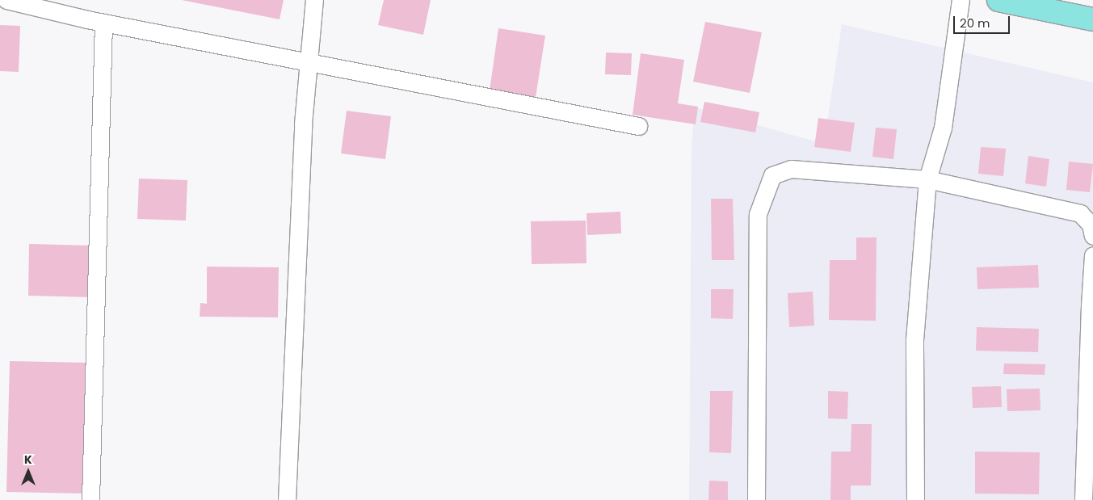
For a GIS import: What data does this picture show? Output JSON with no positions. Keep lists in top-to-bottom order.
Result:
{
  "scale_bar": "20 m",
  "north": "top"
}
